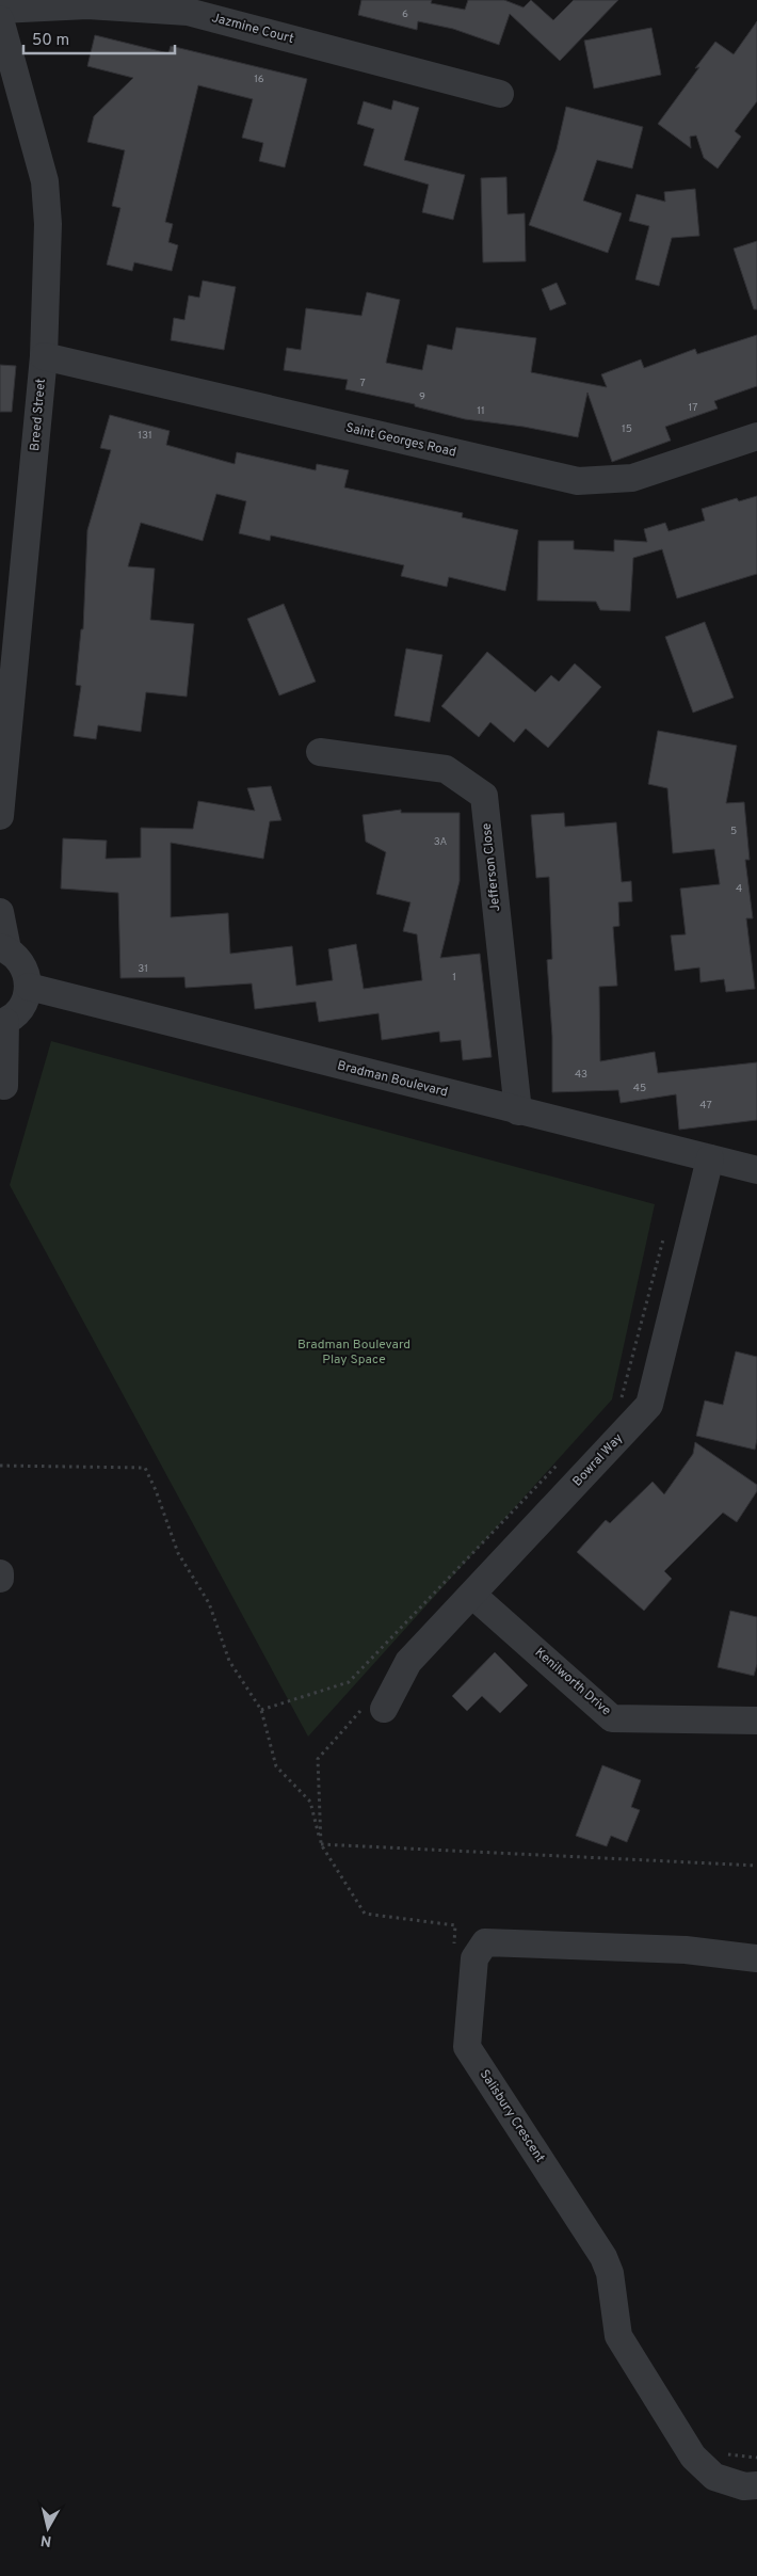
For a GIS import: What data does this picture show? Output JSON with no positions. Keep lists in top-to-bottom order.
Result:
{
  "streets": {
    "street": [
      "Jazmine Court",
      "Breed Street",
      "Saint Georges Road",
      "Jefferson Close",
      "Bradman Boulevard",
      "Bowral Way",
      "Kenilworth Drive",
      "Salisbury Crescent"
    ]
  },
  "crossings": [
    ["Breed Street", "Saint Georges Road"],
    ["Jefferson Close", "Bradman Boulevard"],
    ["Bradman Boulevard", "Bowral Way"],
    ["Bowral Way", "Kenilworth Drive"]
  ],
  "parks": ["Bradman Boulevard Play Space"],
  "house_numbers": [
    "6",
    "16",
    "7",
    "9",
    "17",
    "11",
    "15",
    "131",
    "5",
    "3A",
    "4",
    "31",
    "1",
    "43",
    "45",
    "47"
  ],
  "scale_bar": "50 m",
  "north": "bottom"
}
